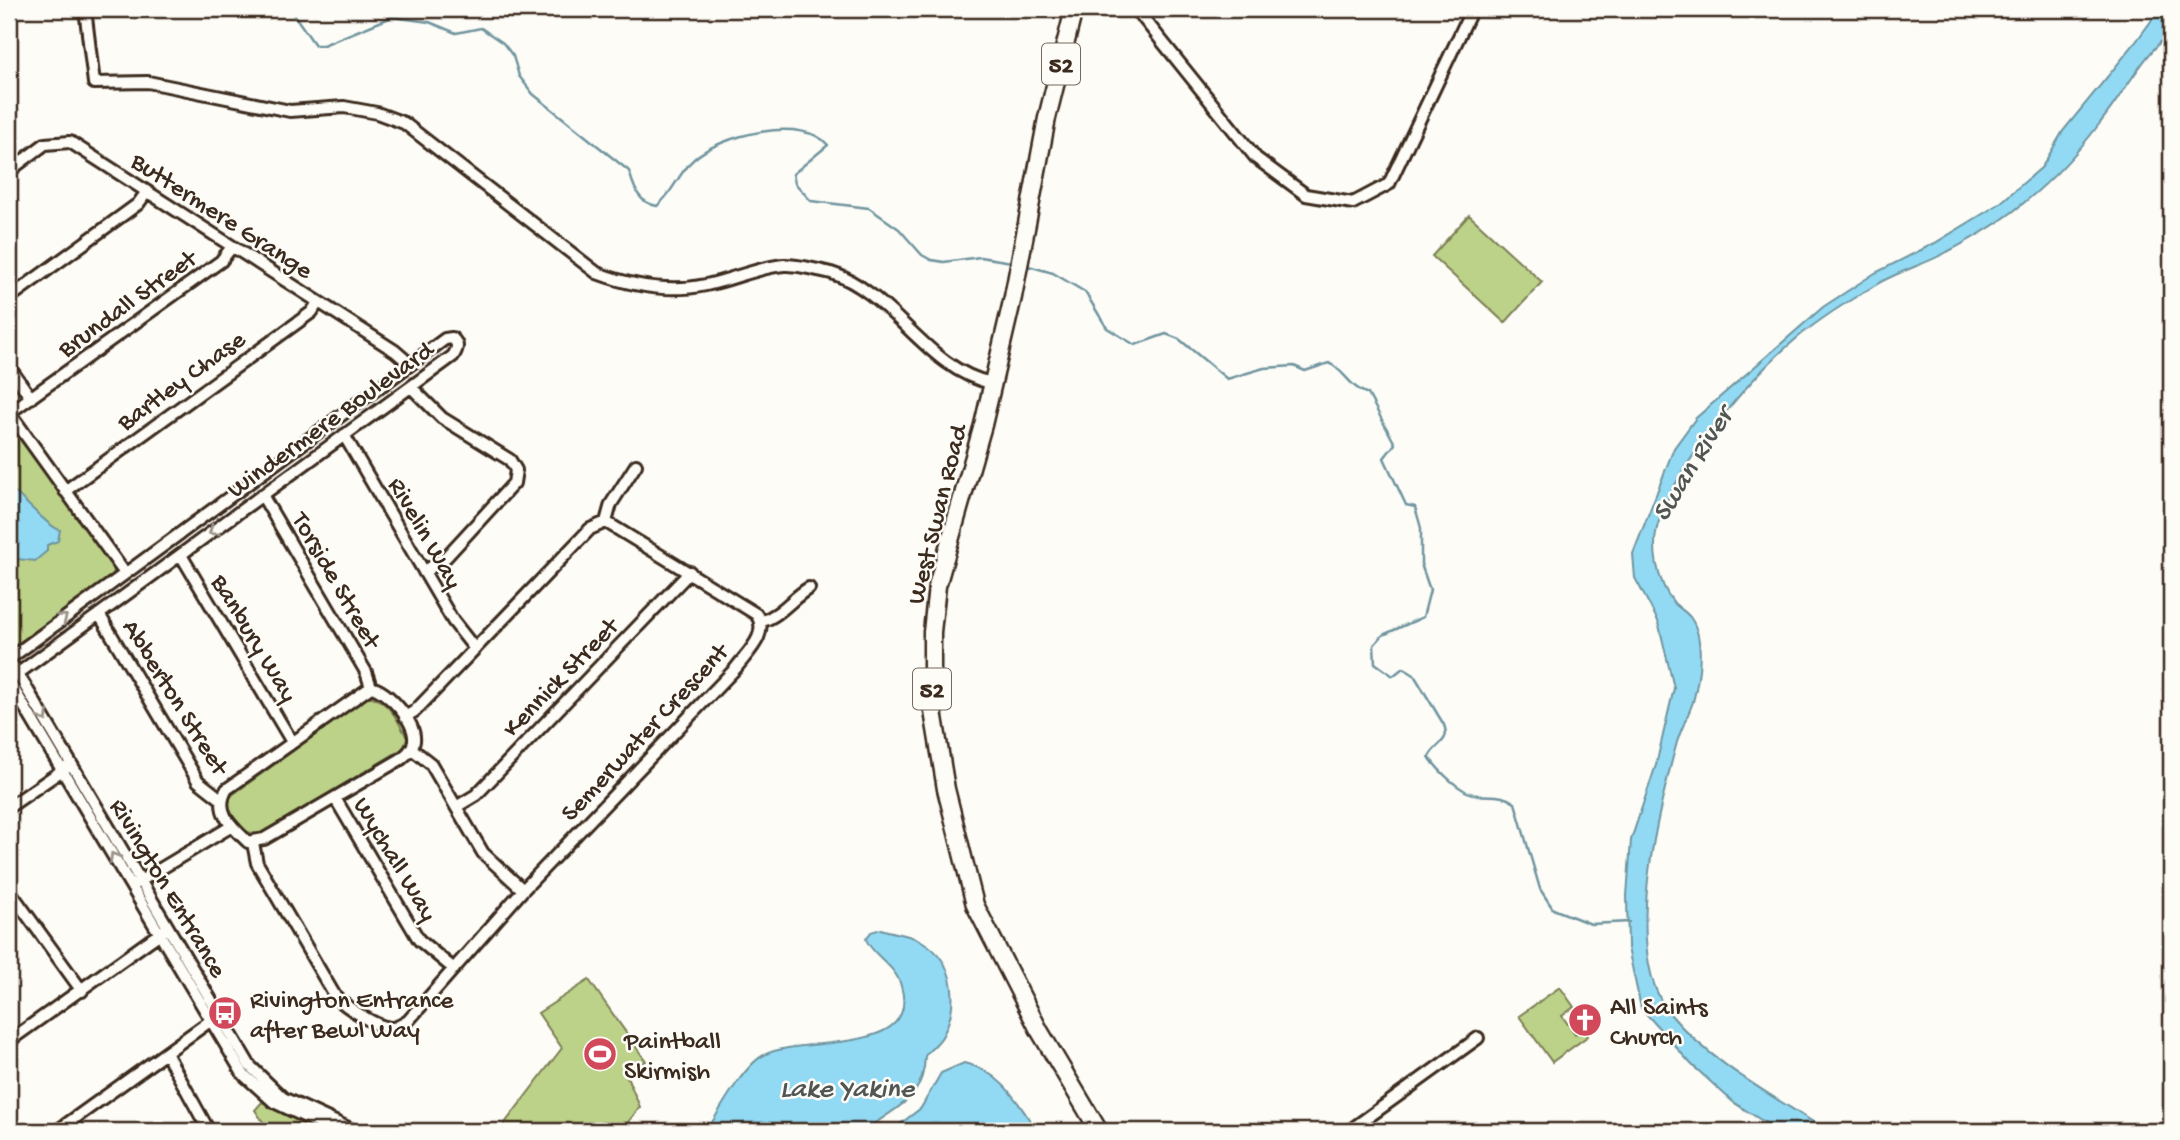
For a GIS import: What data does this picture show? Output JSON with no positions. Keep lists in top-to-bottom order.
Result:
{
  "streets": {
    "main road": ["52", "West Swan Road"],
    "street": [
      "Buttermere Grange",
      "Brundall Street",
      "Bartley Chase",
      "Windermere Boulevard",
      "Rivelin Way",
      "Torside Street",
      "Banbury Way",
      "Kennick Street",
      "Abberton Street",
      "Semerwater Crescent",
      "Wychall Way",
      "Rivington Entrance"
    ]
  },
  "crossings": [
    ["Buttermere Grange", "Brundall Street"],
    ["Buttermere Grange", "Bartley Chase"],
    ["Buttermere Grange", "Windermere Boulevard"],
    ["Windermere Boulevard", "Rivelin Way"],
    ["Windermere Boulevard", "Torside Street"],
    ["Windermere Boulevard", "Banbury Way"],
    ["Windermere Boulevard", "Abberton Street"],
    ["Windermere Boulevard", "Rivington Entrance"],
    ["Semerwater Crescent", "Wychall Way"]
  ],
  "water": ["Swan River", "Lake Yakine"],
  "places": {
    "bus stop": ["Rivington Entrance after Bewl Way"],
    "church": ["All Saints Church"],
    "sports": ["Paintball Skirmish"]
  }
}
